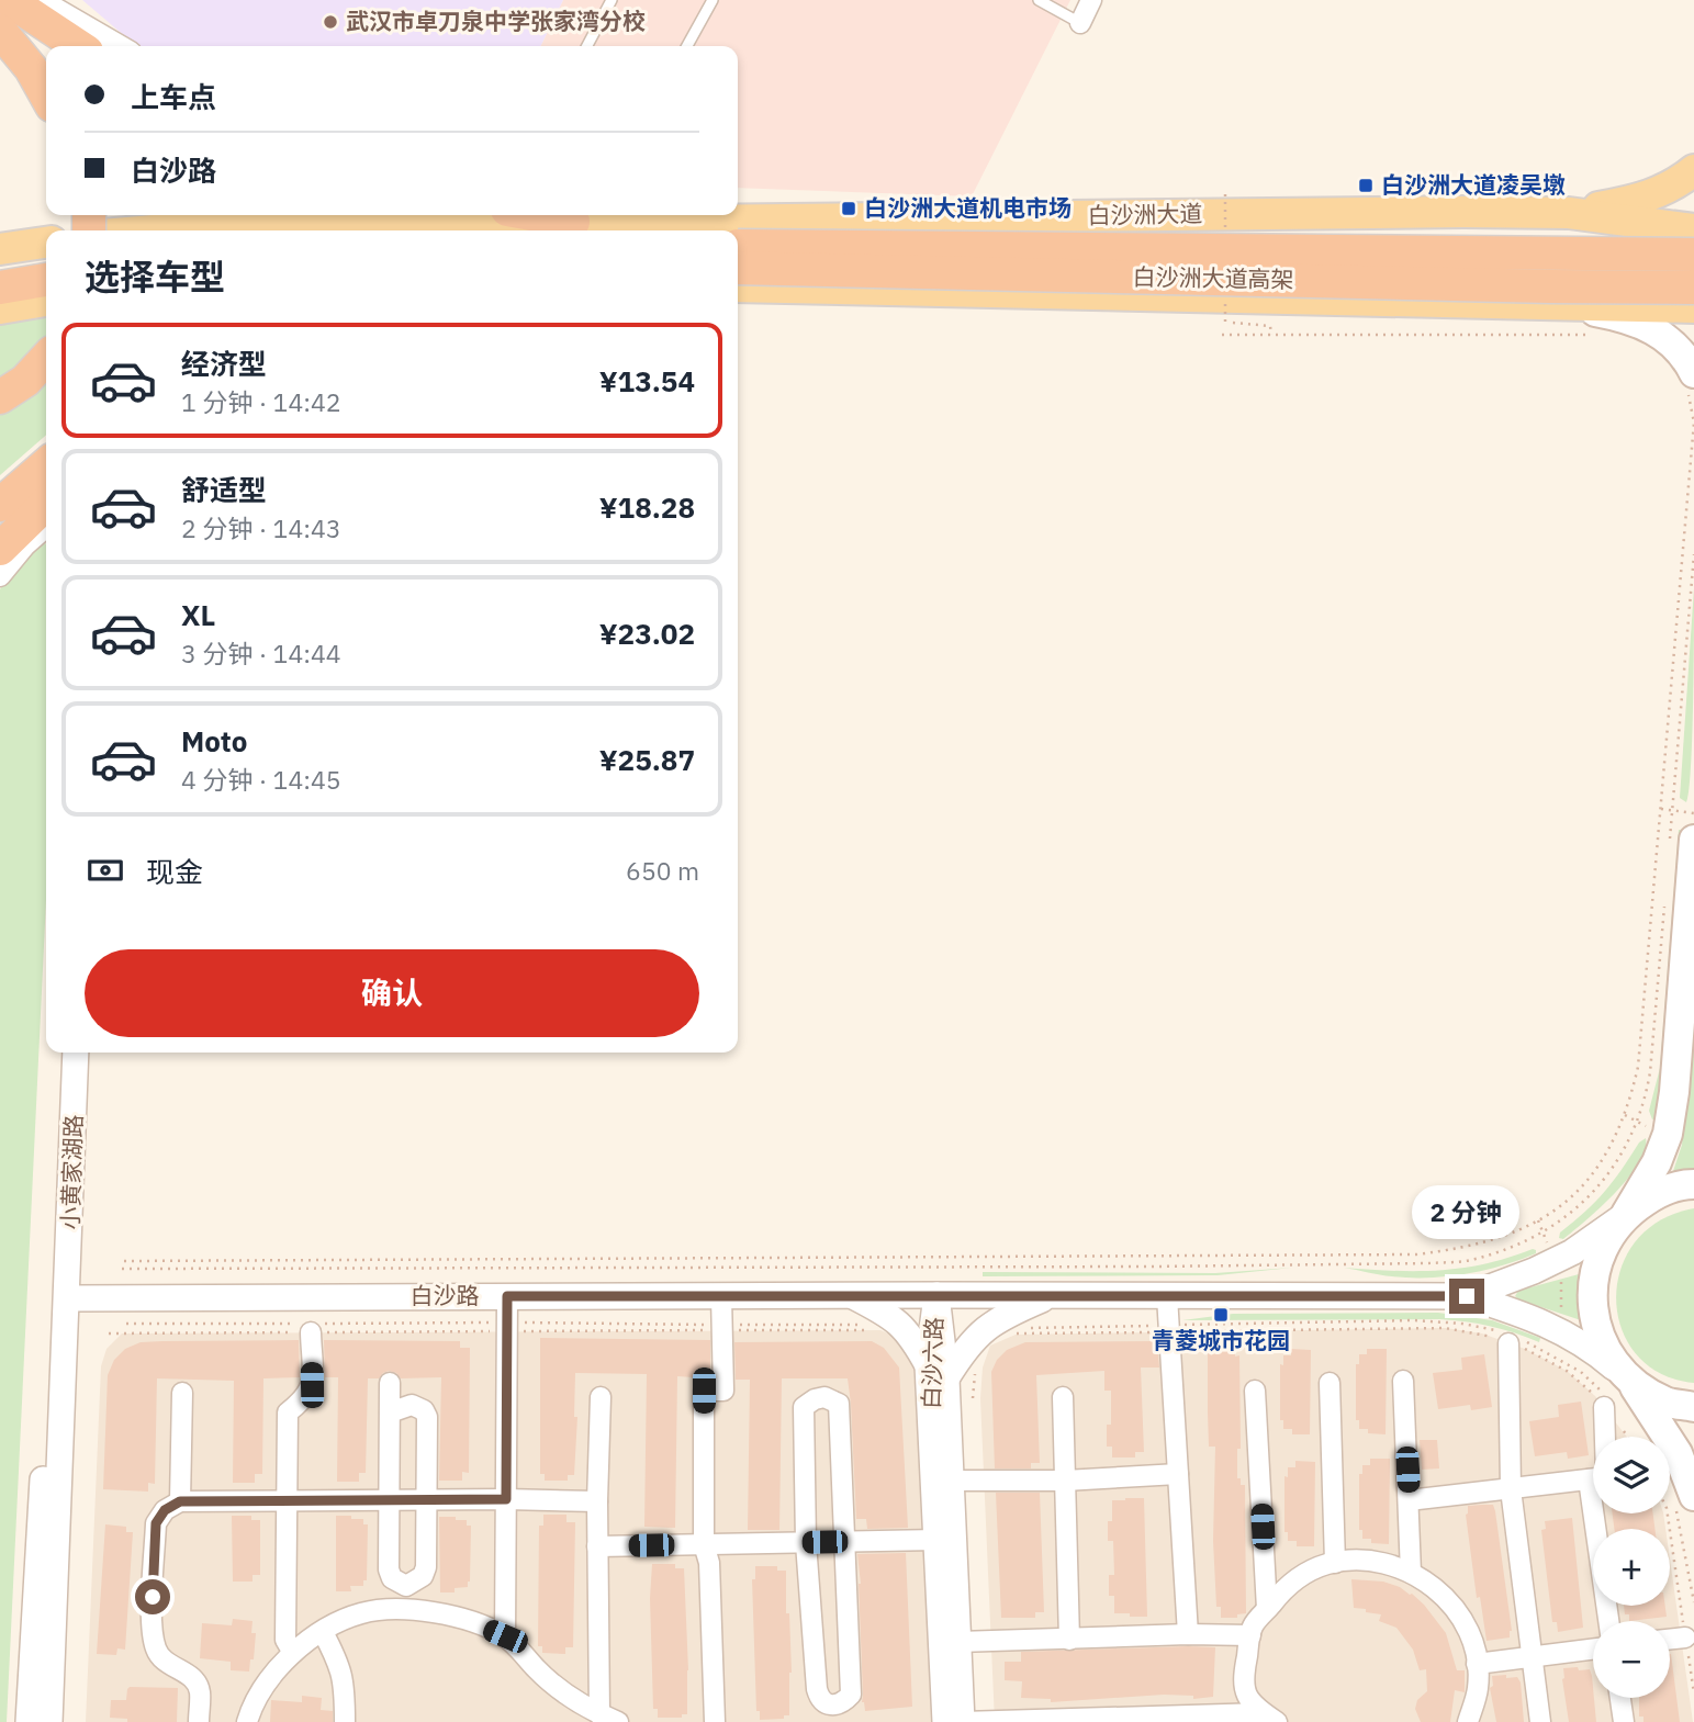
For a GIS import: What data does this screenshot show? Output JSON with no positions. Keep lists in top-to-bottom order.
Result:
{
  "streets": {
    "highway": ["白沙洲大道高架"],
    "main road": ["白沙洲大道"],
    "street": ["小黄家湖路", "白沙路", "白沙六路"]
  },
  "crossings": [
    ["小黄家湖路", "白沙路"],
    ["白沙路", "白沙六路"]
  ],
  "places": {
    "other": ["武汉市卓刀泉中学张家湾分校"],
    "transit": ["白沙洲大道凌吴墩", "白沙洲大道机电市场", "青菱城市花园"]
  },
  "page": {
    "banner": ["上车点", "白沙路"],
    "heading": "选择车型",
    "list": [
      {
        "name": "经济型",
        "note": "1 分钟 · 14:42",
        "value": "¥13.54"
      },
      {
        "name": "舒适型",
        "note": "2 分钟 · 14:43",
        "value": "¥18.28"
      },
      {
        "name": "XL",
        "note": "3 分钟 · 14:44",
        "value": "¥23.02"
      },
      {
        "name": "Moto",
        "note": "4 分钟 · 14:45",
        "value": "¥25.87"
      }
    ],
    "pay": ["现金", "650 m"],
    "buttons": "确认",
    "bubble": "2 分钟",
    "map_buttons": ["+", "−"]
  }
}
